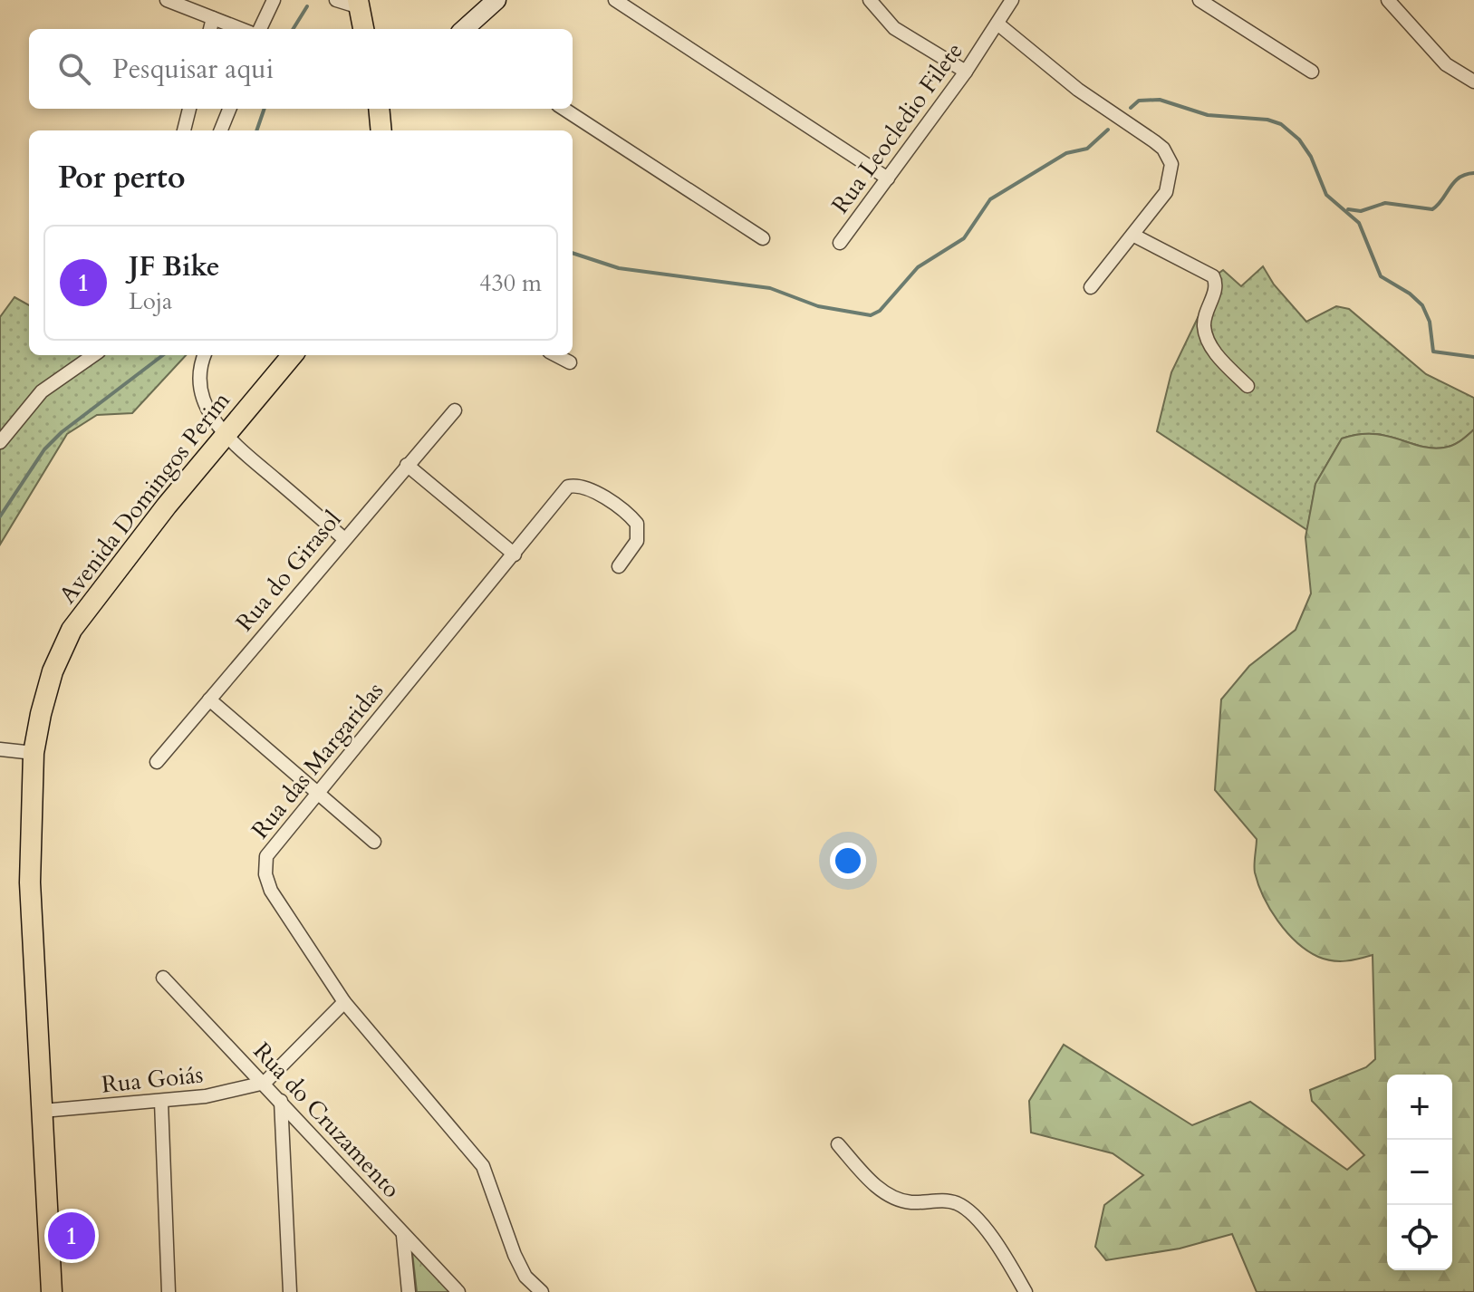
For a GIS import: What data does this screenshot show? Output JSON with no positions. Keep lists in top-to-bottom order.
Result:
{
  "streets": {
    "main road": ["Avenida Domingos Perim"],
    "street": [
      "Rua Leocledio Filete",
      "Rua do Girasol",
      "Rua das Margaridas",
      "Rua Goiás",
      "Rua do Cruzamento"
    ]
  },
  "crossings": [
    ["Avenida Domingos Perim", "Rua Goiás"],
    ["Rua Goiás", "Rua do Cruzamento"]
  ],
  "page": {
    "search": "Pesquisar aqui",
    "heading": "Por perto",
    "list": [
      {
        "mark": "1",
        "name": "JF Bike",
        "note": "Loja",
        "value": "430 m"
      }
    ],
    "map_buttons": ["+", "−"],
    "pins": "1"
  }
}
